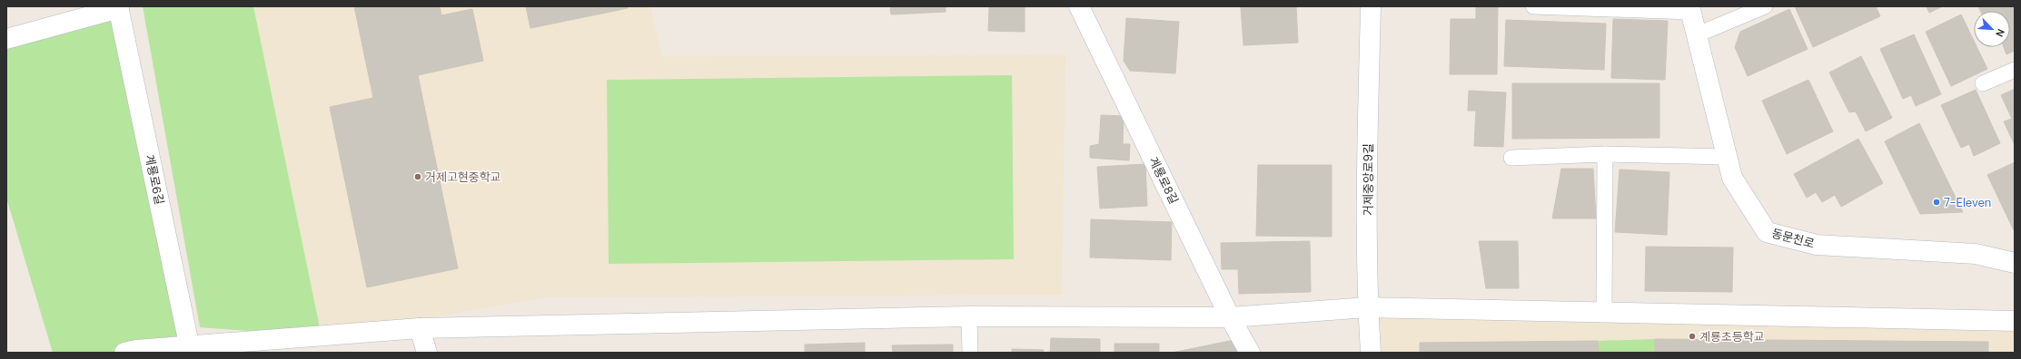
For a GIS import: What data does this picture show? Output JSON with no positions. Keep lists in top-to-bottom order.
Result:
{
  "streets": {
    "street": [
      "계룡로6길",
      "거제중앙로9길",
      "계룡로8길",
      "동문천로"
    ]
  },
  "places": ["거제고현중학교", "7-Eleven", "계룡초등학교"],
  "north": "bottom right"
}
